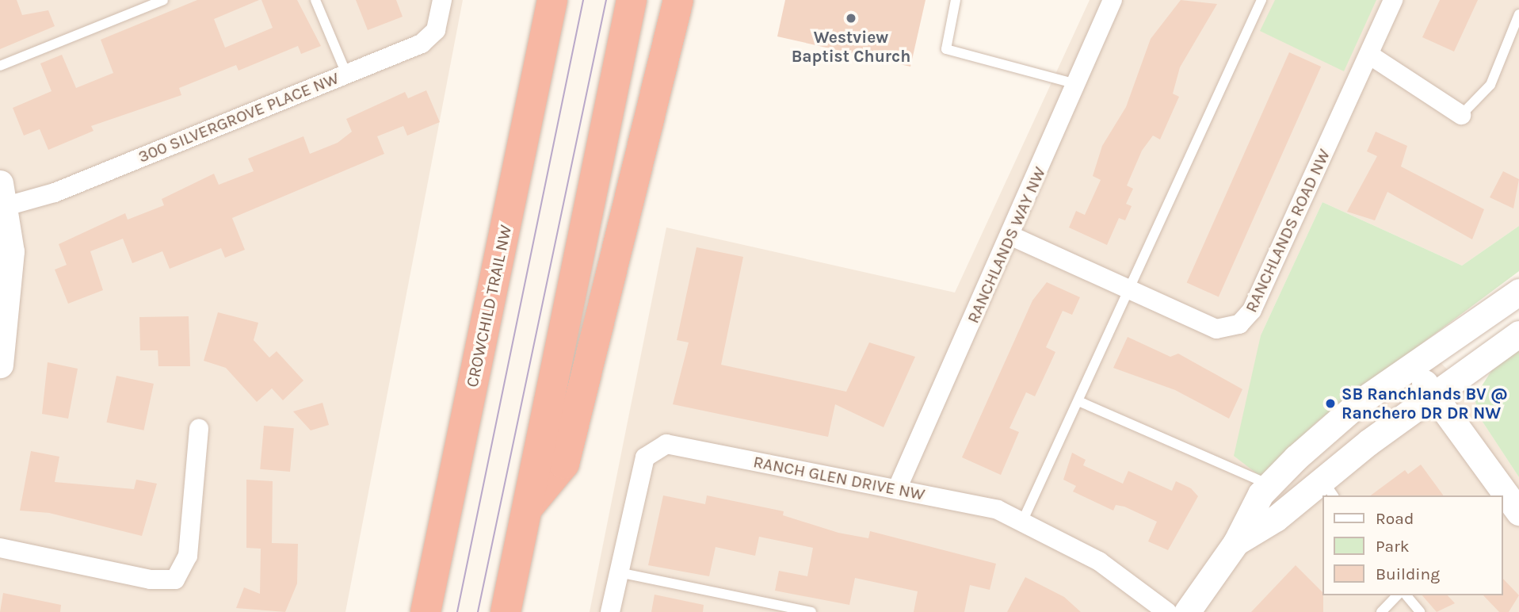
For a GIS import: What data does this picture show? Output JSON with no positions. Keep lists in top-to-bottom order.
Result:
{
  "streets": {
    "highway": ["CROWCHILD TRAIL NW"],
    "street": [
      "300 SILVERGROVE PLACE NW",
      "RANCHLANDS ROAD NW",
      "RANCHLANDS WAY NW",
      "RANCH GLEN DRIVE NW"
    ]
  },
  "crossings": [
    ["RANCHLANDS ROAD NW", "RANCHLANDS WAY NW"],
    ["RANCHLANDS WAY NW", "RANCH GLEN DRIVE NW"]
  ],
  "places": ["Westview Baptist Church", "SB Ranchlands BV @ Ranchero DR DR NW"],
  "legend": ["Road", "Park", "Building"]
}
